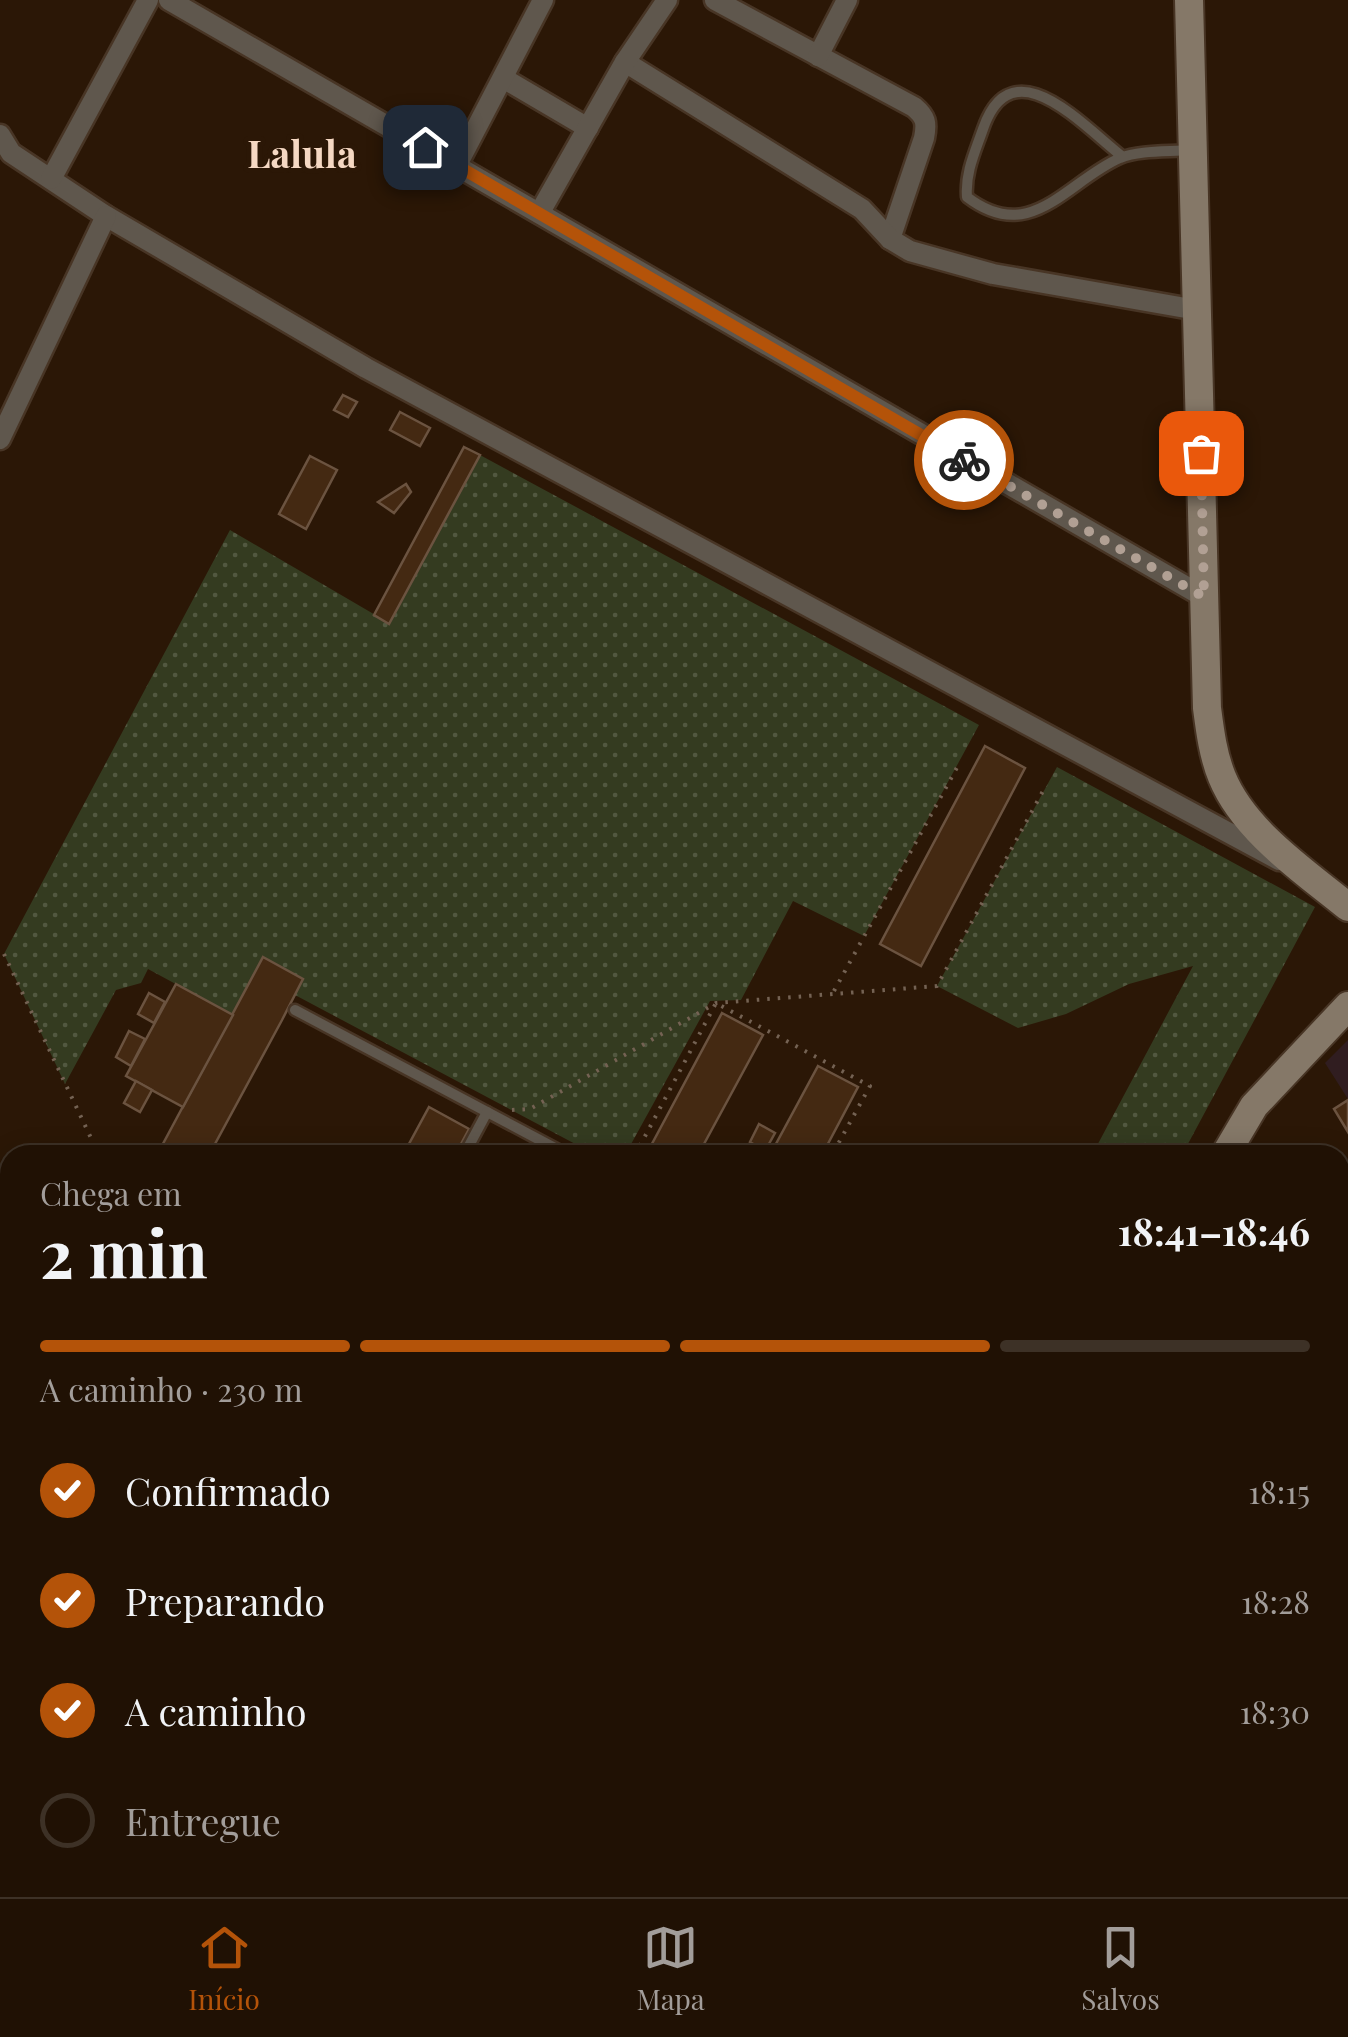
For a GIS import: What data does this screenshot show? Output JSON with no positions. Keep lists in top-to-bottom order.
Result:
{
  "districts": ["Lalula"],
  "page": {
    "heading": ["2 min", "Chega em", "18:41–18:46"],
    "bar": "A caminho · 230 m",
    "list": [
      ["Confirmado", "18:15"],
      ["Preparando", "18:28"],
      ["A caminho", "18:30"],
      "Entregue"
    ],
    "tabs": ["Início", "Mapa", "Salvos"]
  }
}
